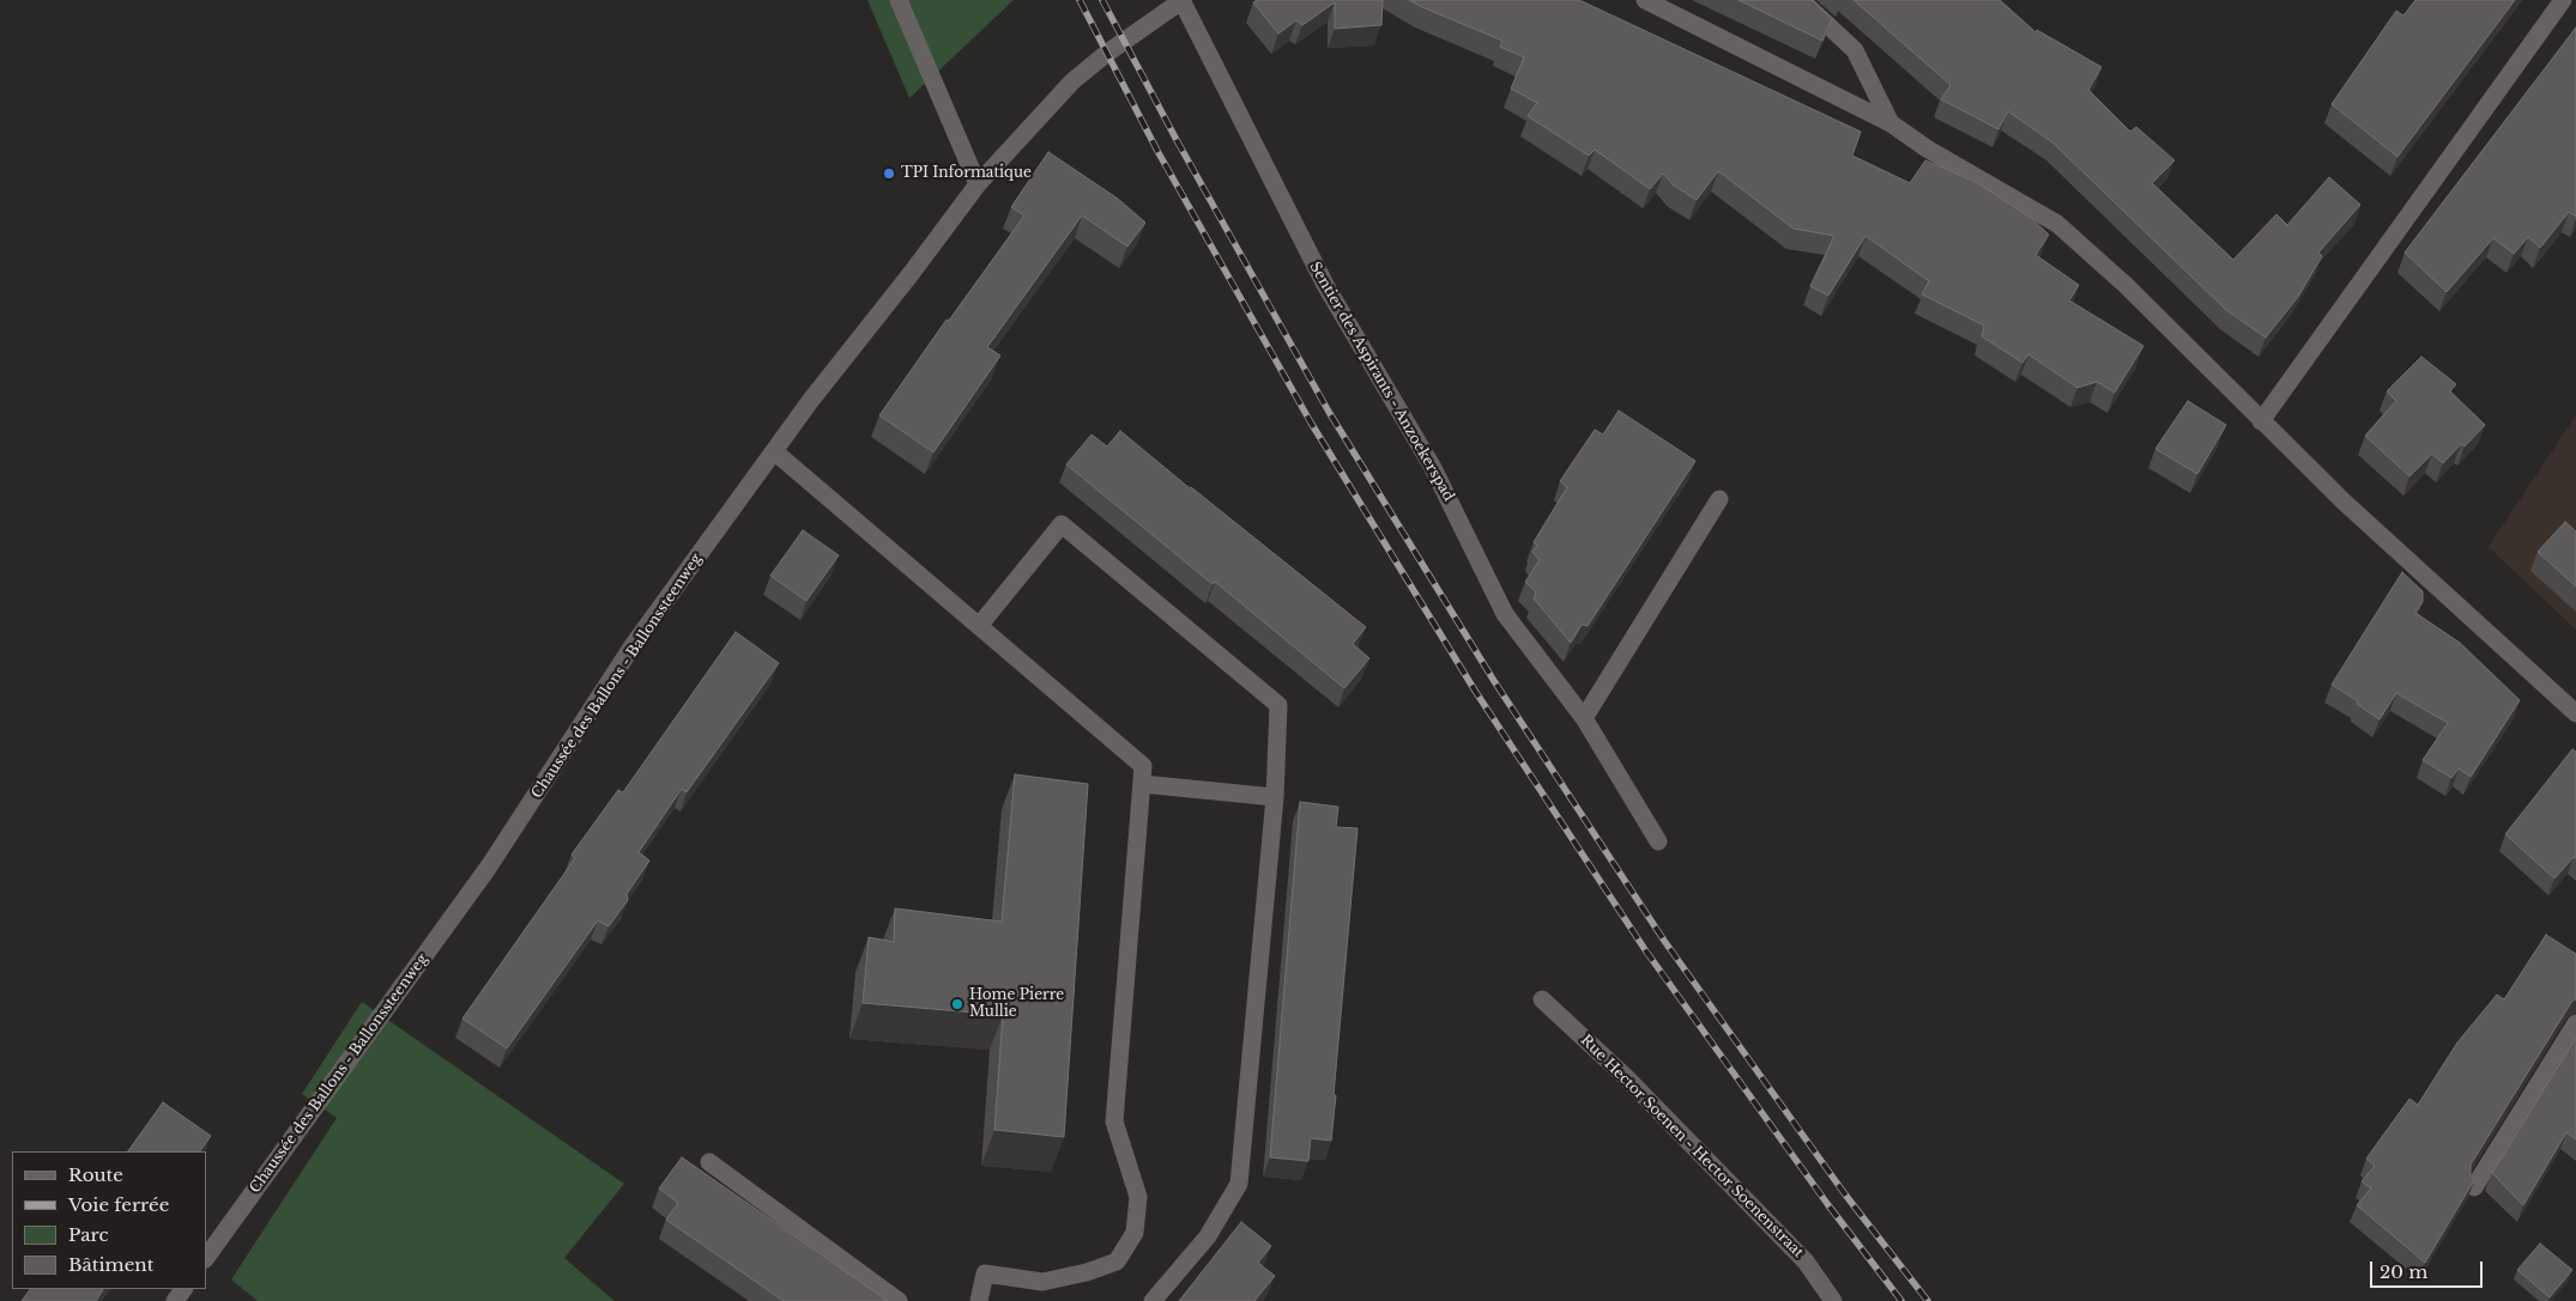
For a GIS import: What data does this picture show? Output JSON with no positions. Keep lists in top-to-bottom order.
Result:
{
  "streets": {
    "street": ["Sentier des Aspirants - Anzoekerspad", "Chaussée des Ballons - Ballonssteenweg", "Rue Hector Soenen - Hector Soenenstraat"]
  },
  "crossings": [
    ["Sentier des Aspirants - Anzoekerspad", "Chaussée des Ballons - Ballonssteenweg"]
  ],
  "places": ["TPI Informatique", "Home Pierre Mullie"],
  "legend": [
    "Route",
    "Voie ferrée",
    "Parc",
    "Bâtiment"
  ],
  "scale_bar": "20 m"
}
